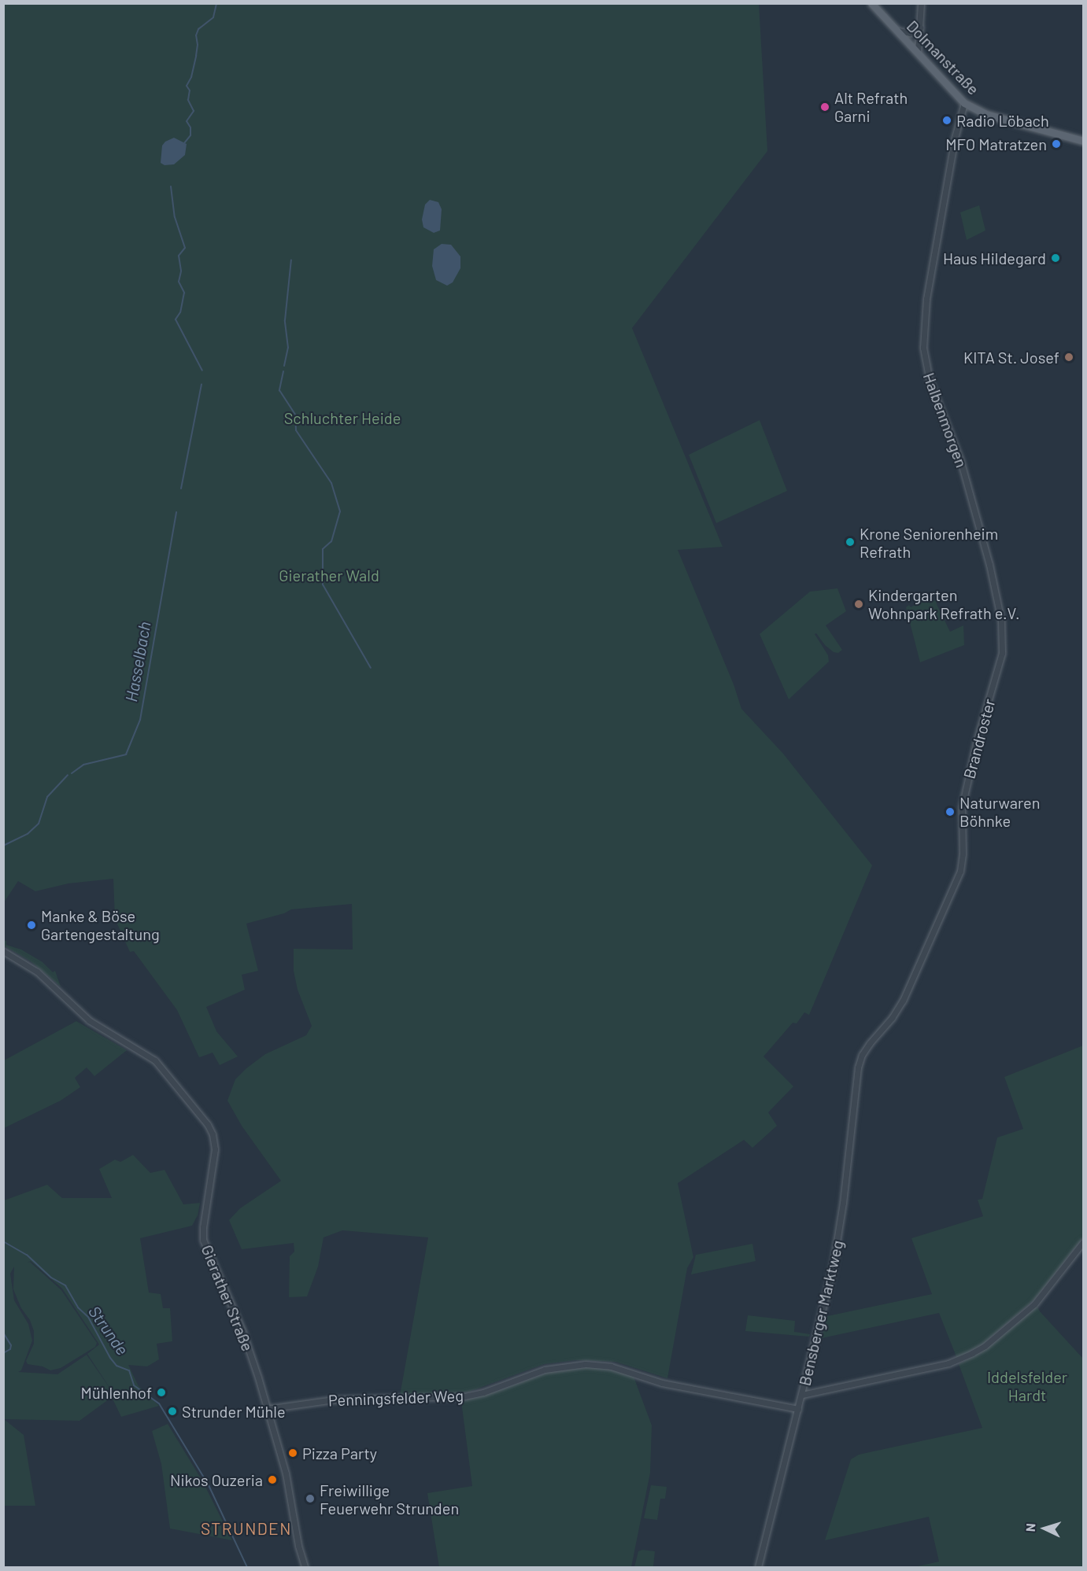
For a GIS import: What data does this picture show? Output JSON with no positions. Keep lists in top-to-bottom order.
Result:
{
  "streets": {
    "main road": ["Dolmanstraße"],
    "street": [
      "Halbenmorgen",
      "Brandroster",
      "Gierather Straße",
      "Bensberger Marktweg",
      "Penningsfelder Weg"
    ]
  },
  "crossings": [
    ["Dolmanstraße", "Halbenmorgen"],
    ["Halbenmorgen", "Brandroster"],
    ["Brandroster", "Bensberger Marktweg"],
    ["Gierather Straße", "Penningsfelder Weg"],
    ["Bensberger Marktweg", "Penningsfelder Weg"]
  ],
  "districts": ["STRUNDEN"],
  "water": ["Hasselbach", "Strunde"],
  "parks": ["Schluchter Heide", "Gierather Wald", "Iddelsfelder Hardt"],
  "places": [
    "Alt Refrath Garni",
    "Radio Löbach",
    "MFO Matratzen",
    "Haus Hildegard",
    "KITA St. Josef",
    "Krone Seniorenheim Refrath",
    "Kindergarten Wohnpark Refrath e.V.",
    "Naturwaren Böhnke",
    "Manke & Böse Gartengestaltung",
    "Mühlenhof",
    "Strunder Mühle",
    "Pizza Party",
    "Nikos Ouzeria",
    "Freiwillige Feuerwehr Strunden"
  ],
  "north": "left"
}
